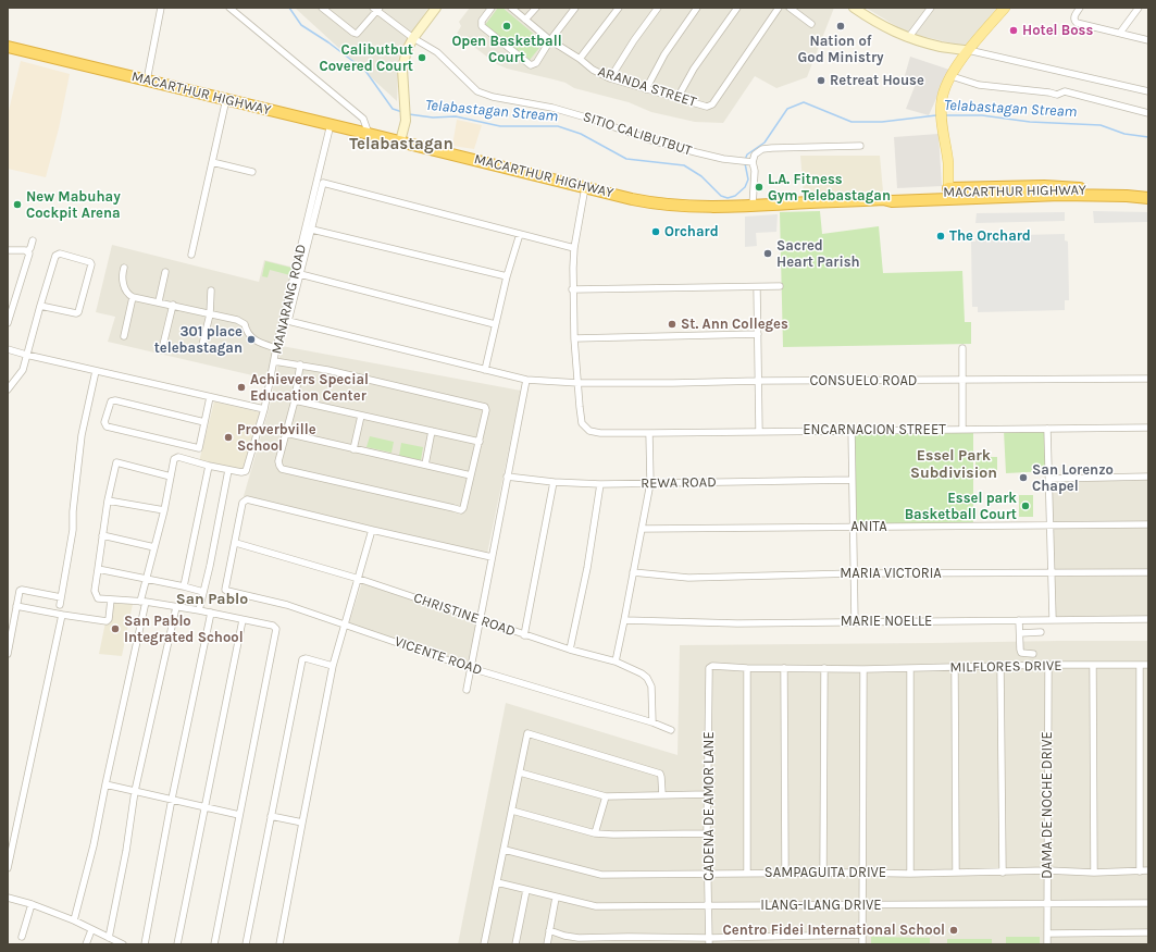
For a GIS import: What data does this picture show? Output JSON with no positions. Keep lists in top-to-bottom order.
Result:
{
  "streets": {
    "highway": ["MACARTHUR HIGHWAY"],
    "street": [
      "ARANDA STREET",
      "SITIO CALIBUTBUT",
      "MANARANG ROAD",
      "CONSUELO ROAD",
      "ENCARNACION STREET",
      "REWA ROAD",
      "ANITA",
      "MARIA VICTORIA",
      "CHRISTINE ROAD",
      "MARIE NOELLE",
      "VICENTE ROAD",
      "MILFLORES DRIVE",
      "DAMA DE NOCHE DRIVE",
      "CADENA DE AMOR LANE",
      "SAMPAGUITA DRIVE",
      "ILANG-ILANG DRIVE"
    ]
  },
  "crossings": [
    ["MACARTHUR HIGHWAY", "MANARANG ROAD"],
    ["CONSUELO ROAD", "ENCARNACION STREET"],
    ["CHRISTINE ROAD", "VICENTE ROAD"],
    ["MILFLORES DRIVE", "DAMA DE NOCHE DRIVE"],
    ["MILFLORES DRIVE", "CADENA DE AMOR LANE"],
    ["DAMA DE NOCHE DRIVE", "SAMPAGUITA DRIVE"],
    ["DAMA DE NOCHE DRIVE", "ILANG-ILANG DRIVE"],
    ["CADENA DE AMOR LANE", "SAMPAGUITA DRIVE"],
    ["CADENA DE AMOR LANE", "ILANG-ILANG DRIVE"]
  ],
  "districts": ["Telabastagan", "Essel Park Subdivision", "San Pablo"],
  "water": ["Telabastagan Stream"],
  "places": [
    "Open Basketball Court",
    "Nation of God Ministry",
    "Hotel Boss",
    "Calibutbut Covered Court",
    "Retreat House",
    "L.A. Fitness Gym Telebastagan",
    "New Mabuhay Cockpit Arena",
    "Orchard",
    "The Orchard",
    "Sacred Heart Parish",
    "St. Ann Colleges",
    "301 place telebastagan",
    "Achievers Special Education Center",
    "Proverbville School",
    "San Lorenzo Chapel",
    "Essel park Basketball Court",
    "San Pablo Integrated School",
    "Centro Fidei International School"
  ]
}
